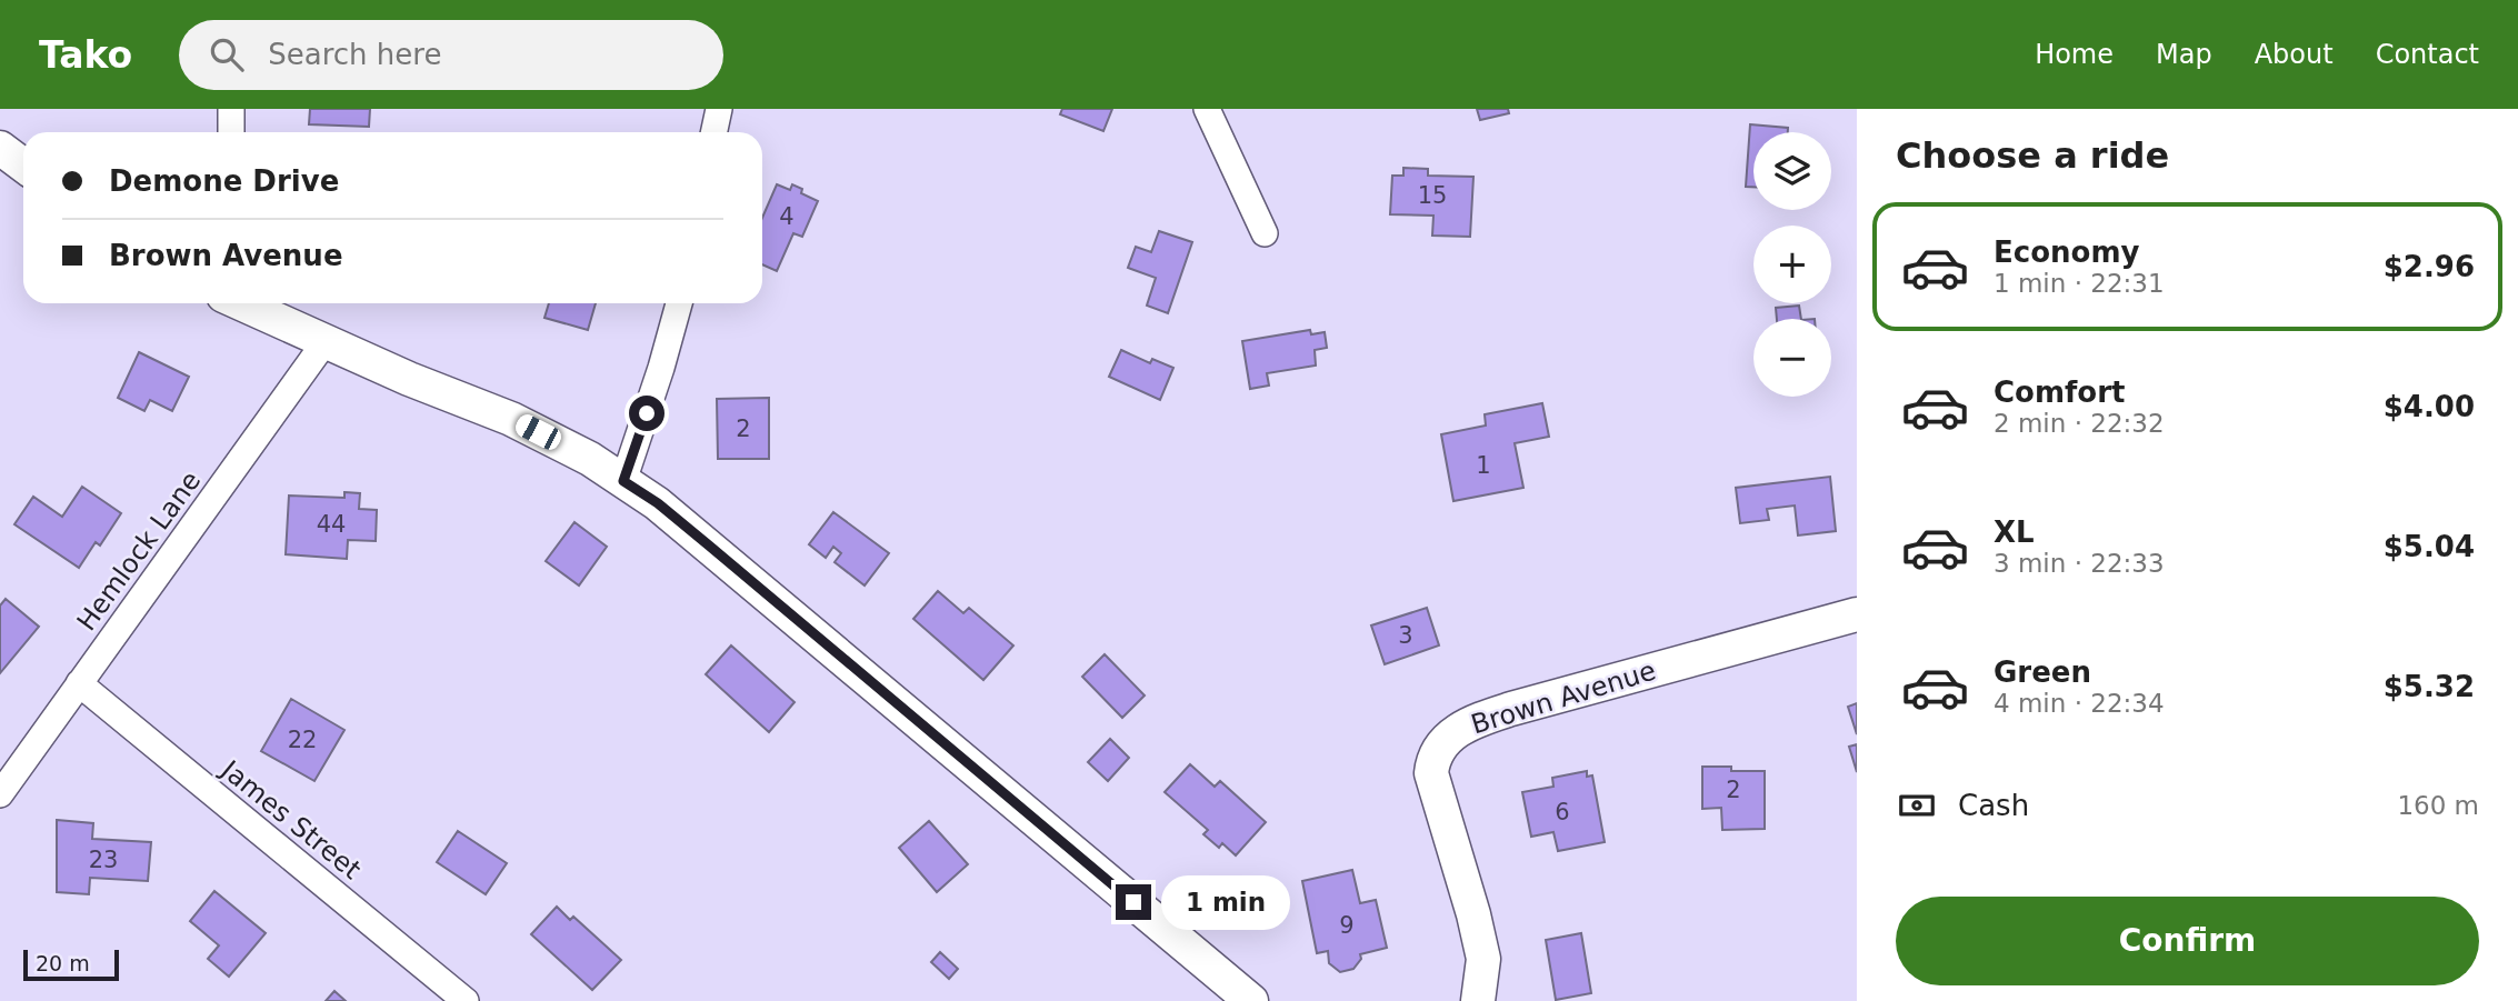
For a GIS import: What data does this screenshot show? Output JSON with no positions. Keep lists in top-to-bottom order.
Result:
{
  "streets": {
    "street": ["Hemlock Lane", "Brown Avenue", "James Street"]
  },
  "crossings": [
    ["Hemlock Lane", "James Street"]
  ],
  "house_numbers": [
    "15",
    "4",
    "2",
    "1",
    "44",
    "3",
    "22",
    "2",
    "6",
    "23",
    "9"
  ],
  "scale_bar": "20 m",
  "page": {
    "header": "Tako",
    "search": "Search here",
    "nav": [
      "Home",
      "Map",
      "About",
      "Contact"
    ],
    "heading": "Choose a ride",
    "map_buttons": ["+", "−"],
    "banner": ["Demone Drive", "Brown Avenue"],
    "list": [
      {
        "name": "Economy",
        "note": "1 min · 22:31",
        "value": "$2.96"
      },
      {
        "name": "Comfort",
        "note": "2 min · 22:32",
        "value": "$4.00"
      },
      {
        "name": "XL",
        "note": "3 min · 22:33",
        "value": "$5.04"
      },
      {
        "name": "Green",
        "note": "4 min · 22:34",
        "value": "$5.32"
      }
    ],
    "pay": ["Cash", "160 m"],
    "bubble": "1 min",
    "buttons": "Confirm",
    "scale": "20 m"
  }
}
